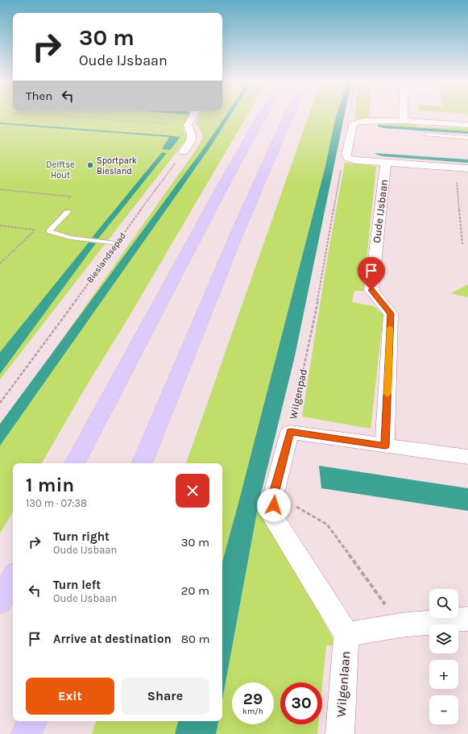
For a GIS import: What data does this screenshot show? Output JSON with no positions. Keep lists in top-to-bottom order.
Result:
{
  "streets": {
    "street": ["Oude IJsbaan", "Wilgenpad", "Wilgenlaan"],
    "path": ["Bieslandsepad"]
  },
  "crossings": [
    ["Wilgenpad", "Wilgenlaan"]
  ],
  "parks": ["Delftse Hout"],
  "places": ["Sportpark Biesland"],
  "page": {
    "turn": ["30 m", "Oude IJsbaan"],
    "then": "Then",
    "heading": ["1 min", "130 m · 07:38"],
    "list": [
      {
        "name": "Turn right",
        "note": "Oude IJsbaan",
        "value": "30 m"
      },
      {
        "name": "Turn left",
        "note": "Oude IJsbaan",
        "value": "20 m"
      },
      {
        "name": "Arrive at destination",
        "value": "80 m"
      }
    ],
    "map_buttons": ["+", "−"],
    "buttons": ["Exit", "Share"],
    "speed": "29 km/h",
    "limit": "30"
  }
}
